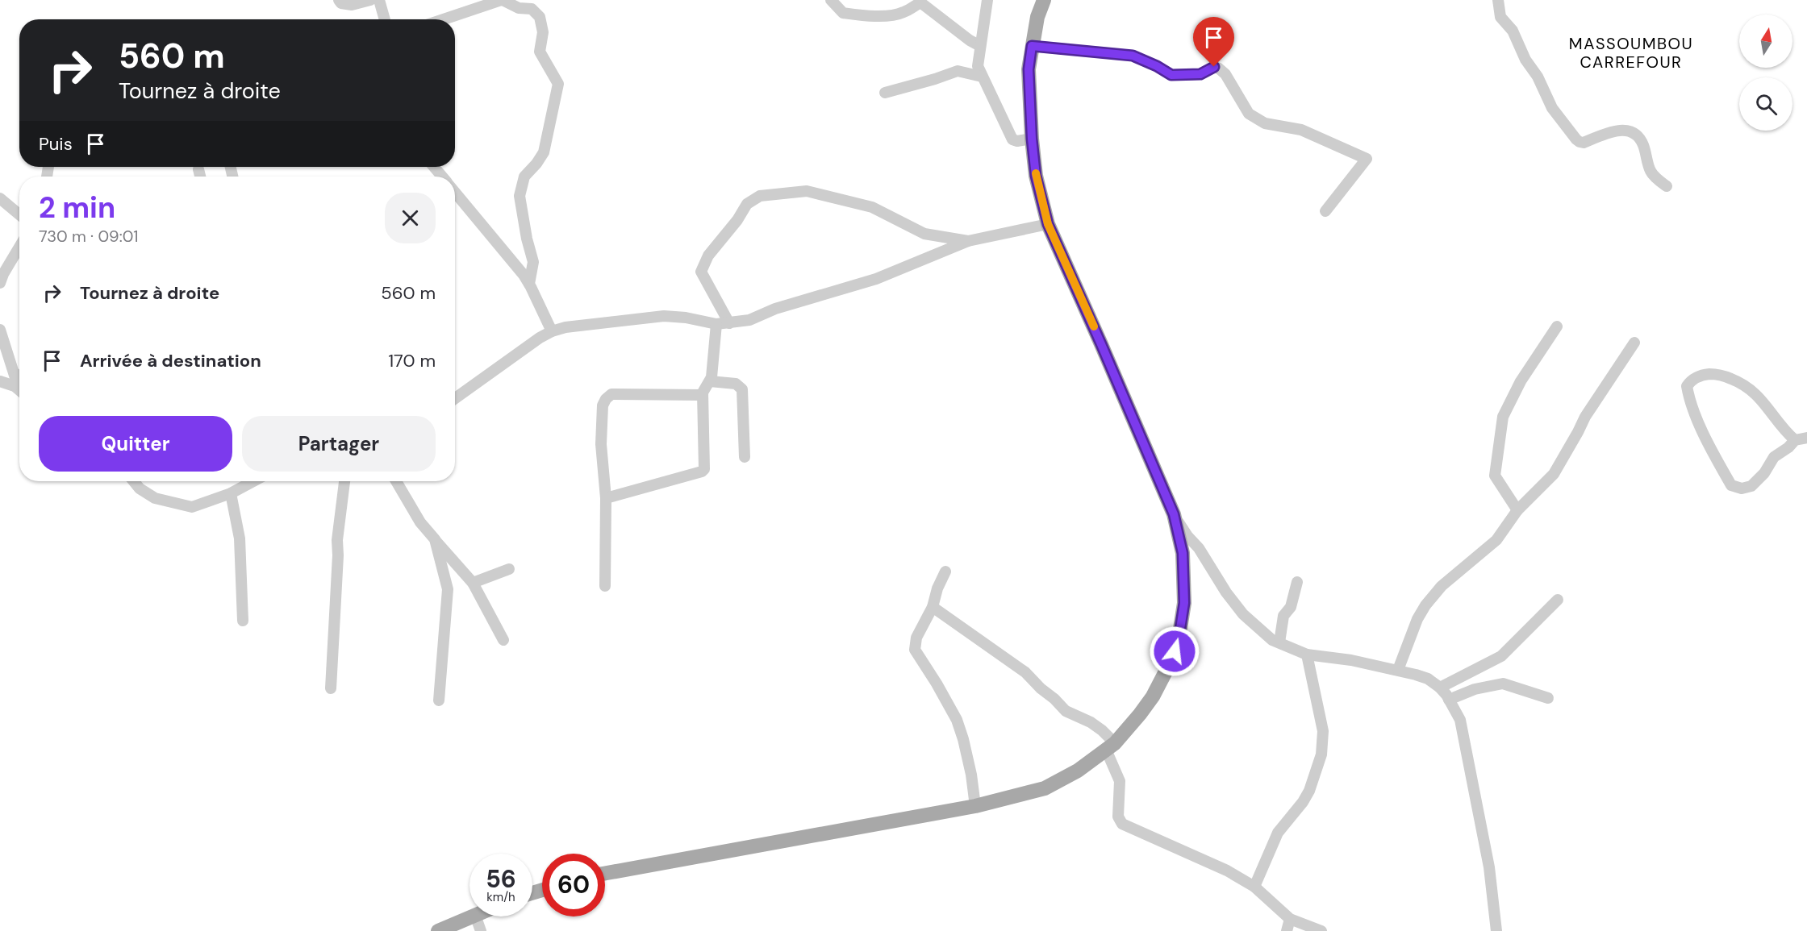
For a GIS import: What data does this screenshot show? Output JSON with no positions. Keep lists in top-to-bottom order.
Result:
{
  "districts": ["MASSOUMBOU CARREFOUR"],
  "north": "top",
  "page": {
    "turn": ["560 m", "Tournez à droite"],
    "then": "Puis",
    "heading": ["2 min", "730 m · 09:01"],
    "list": [
      {
        "name": "Tournez à droite",
        "value": "560 m"
      },
      {
        "name": "Arrivée à destination",
        "value": "170 m"
      }
    ],
    "buttons": ["Quitter", "Partager"],
    "speed": "56 km/h",
    "limit": "60"
  }
}
